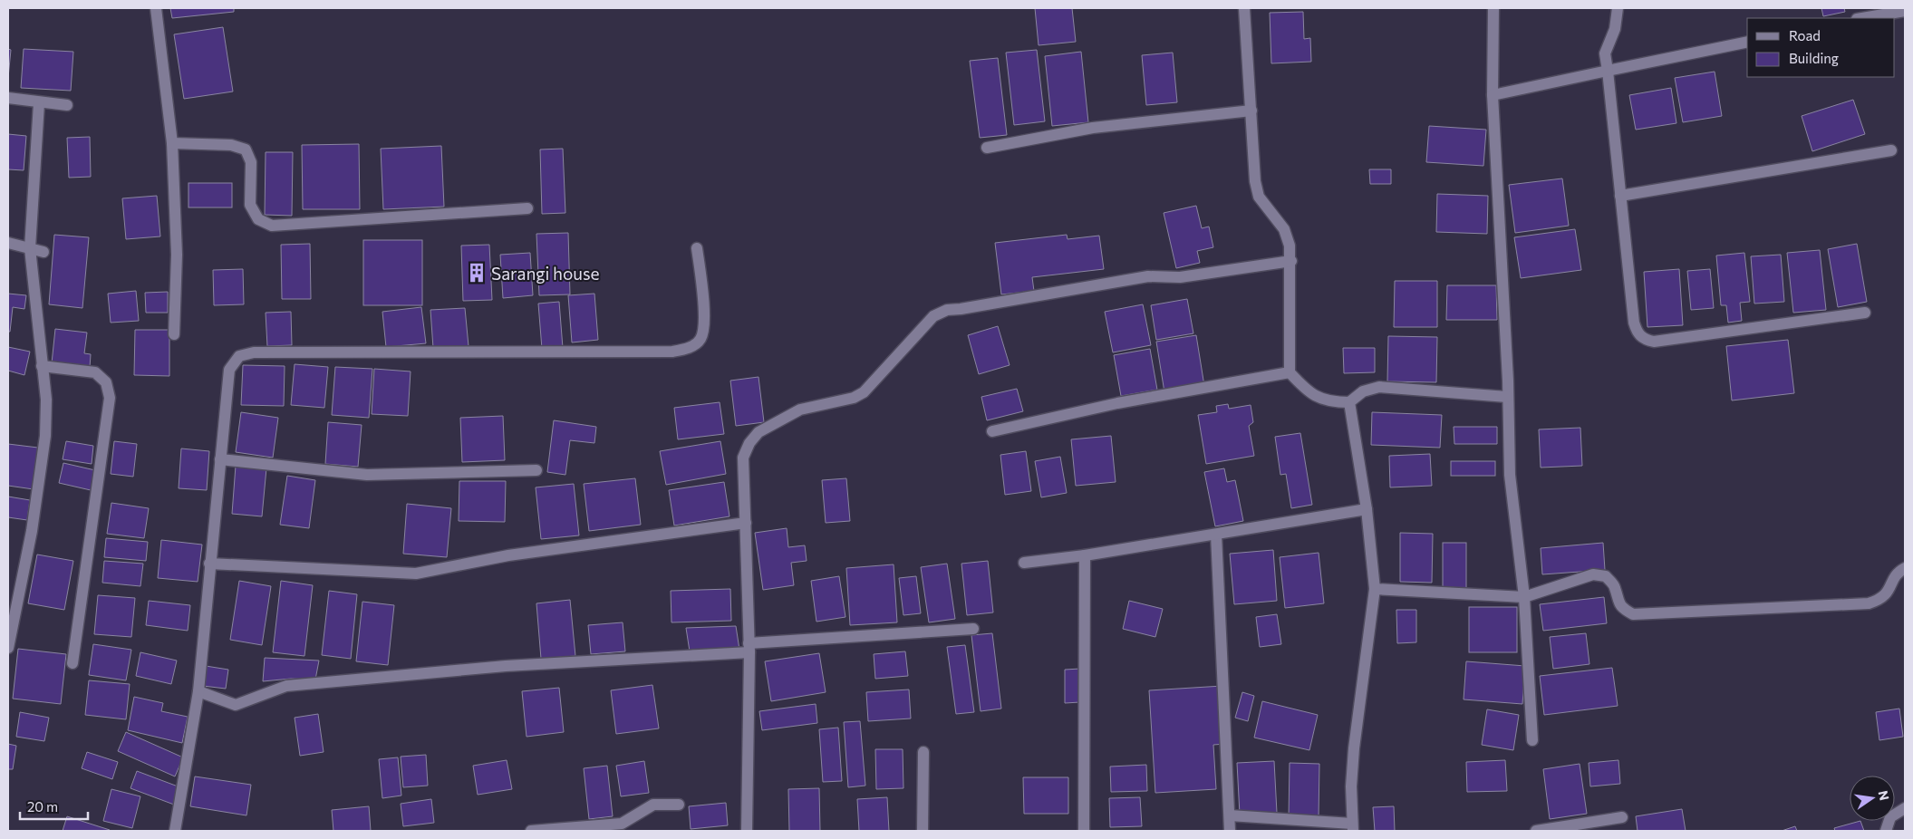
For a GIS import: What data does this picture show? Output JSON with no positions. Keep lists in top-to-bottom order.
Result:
{
  "places": {
    "building": ["Sarangi house"]
  },
  "legend": ["Road", "Building"],
  "scale_bar": "20 m",
  "north": "right"
}
